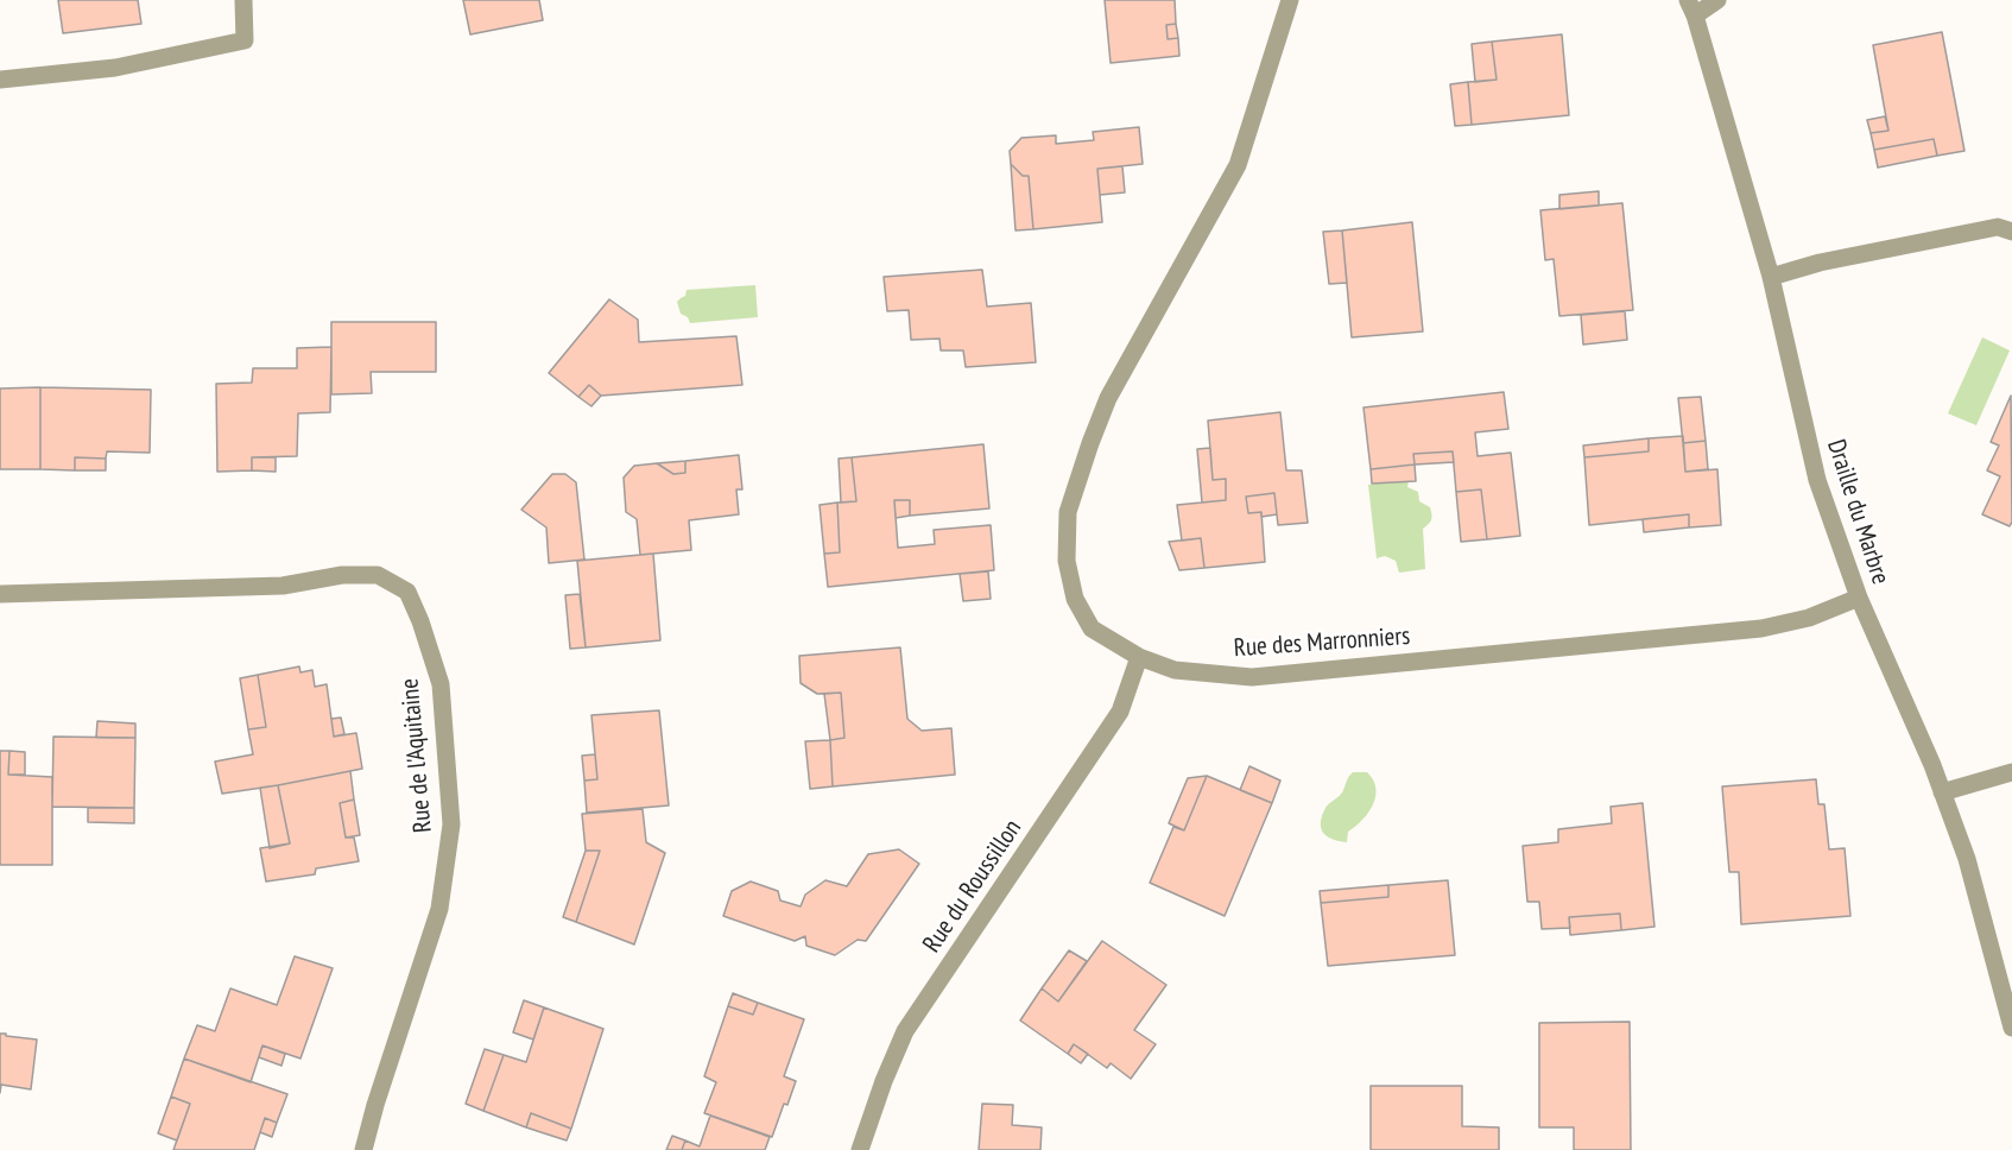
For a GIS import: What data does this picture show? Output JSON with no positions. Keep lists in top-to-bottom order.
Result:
{
  "streets": {
    "street": [
      "Draille du Marbre",
      "Rue des Marronniers",
      "Rue de l'Aquitaine",
      "Rue du Roussillon"
    ]
  },
  "crossings": [
    ["Draille du Marbre", "Rue des Marronniers"],
    ["Rue des Marronniers", "Rue du Roussillon"]
  ]
}
